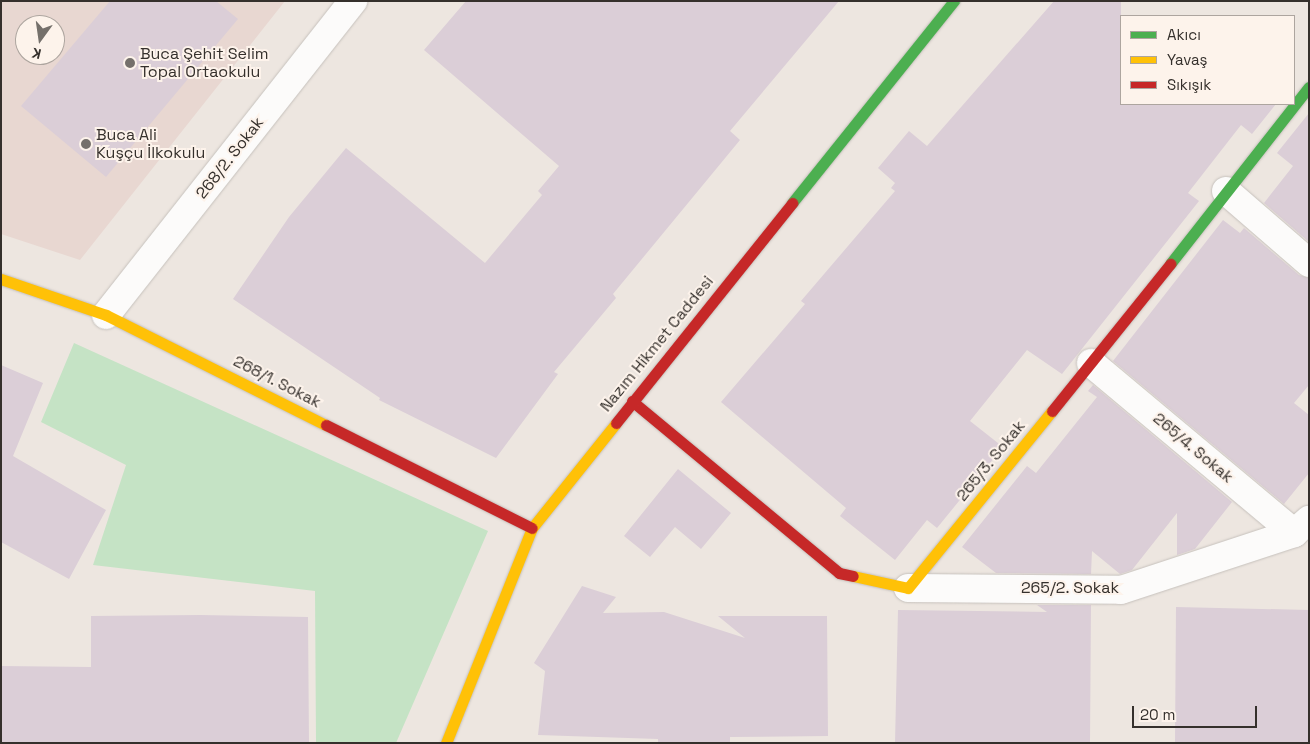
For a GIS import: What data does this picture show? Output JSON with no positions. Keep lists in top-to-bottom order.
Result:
{
  "streets": {
    "street": [
      "268/2. Sokak",
      "Nazım Hikmet Caddesi",
      "268/1. Sokak",
      "265/4. Sokak",
      "265/3. Sokak",
      "265/2. Sokak"
    ]
  },
  "crossings": [
    ["268/2. Sokak", "268/1. Sokak"],
    ["Nazım Hikmet Caddesi", "268/1. Sokak"],
    ["265/4. Sokak", "265/3. Sokak"],
    ["265/4. Sokak", "265/2. Sokak"],
    ["265/3. Sokak", "265/2. Sokak"]
  ],
  "places": ["Buca Şehit Selim Topal Ortaokulu", "Buca Ali Kuşçu İlkokulu"],
  "legend": ["Akıcı", "Yavaş", "Sıkışık"],
  "scale_bar": "20 m",
  "north": "bottom"
}
